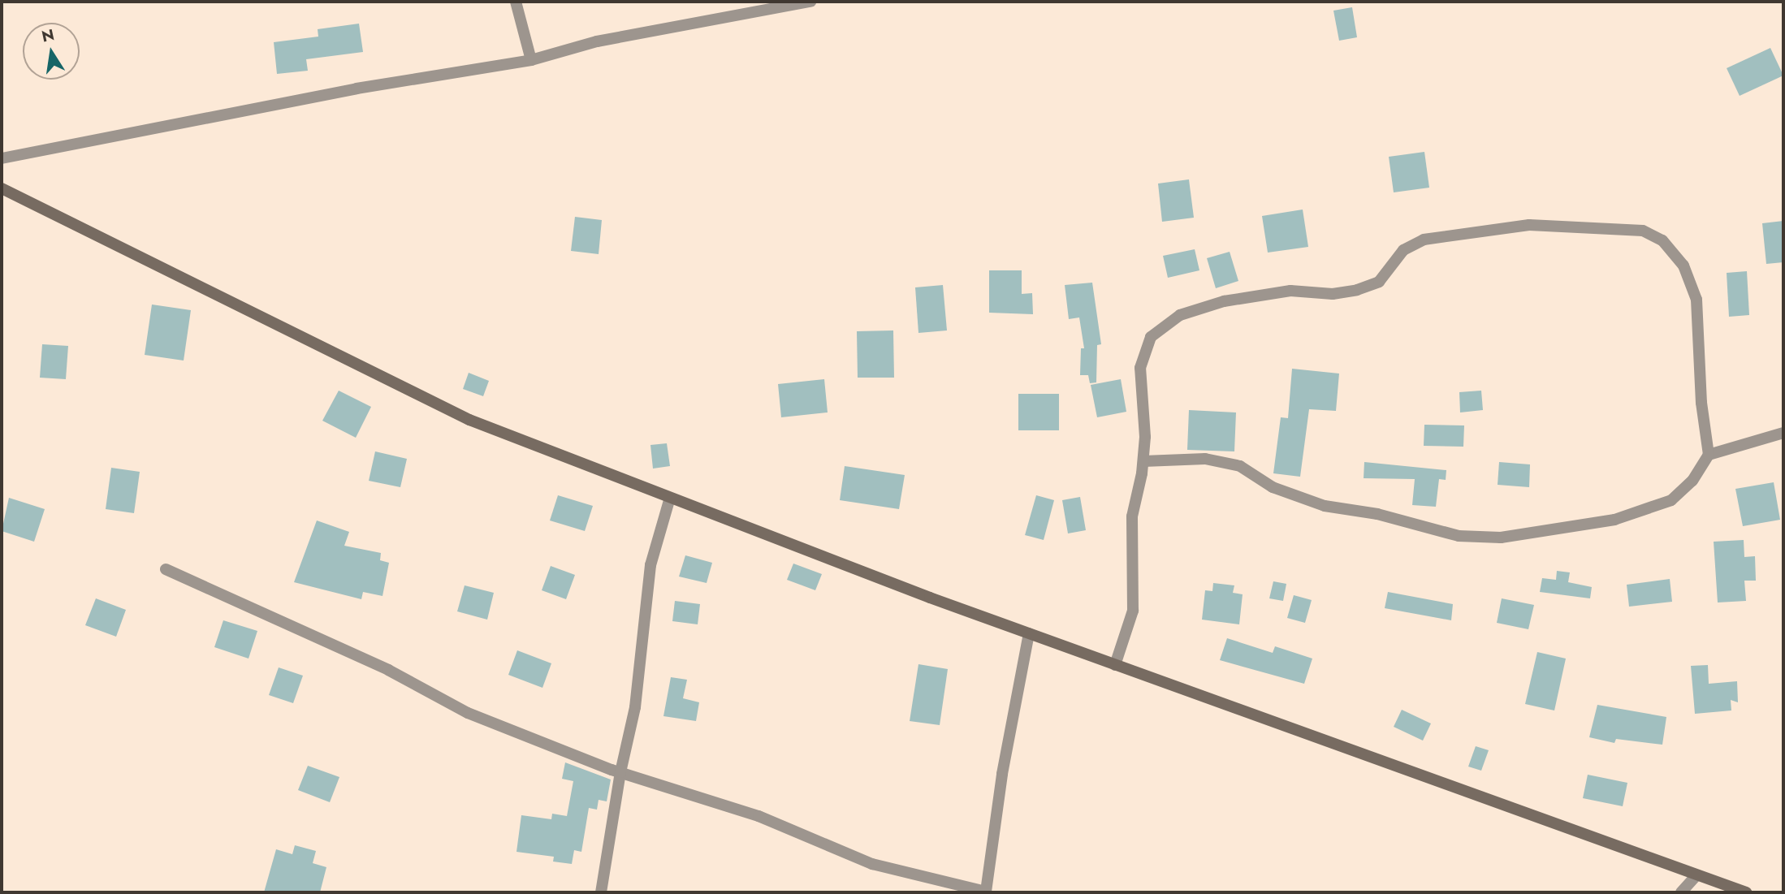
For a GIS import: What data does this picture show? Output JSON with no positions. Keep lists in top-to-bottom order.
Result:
{
  "north": "top"
}
